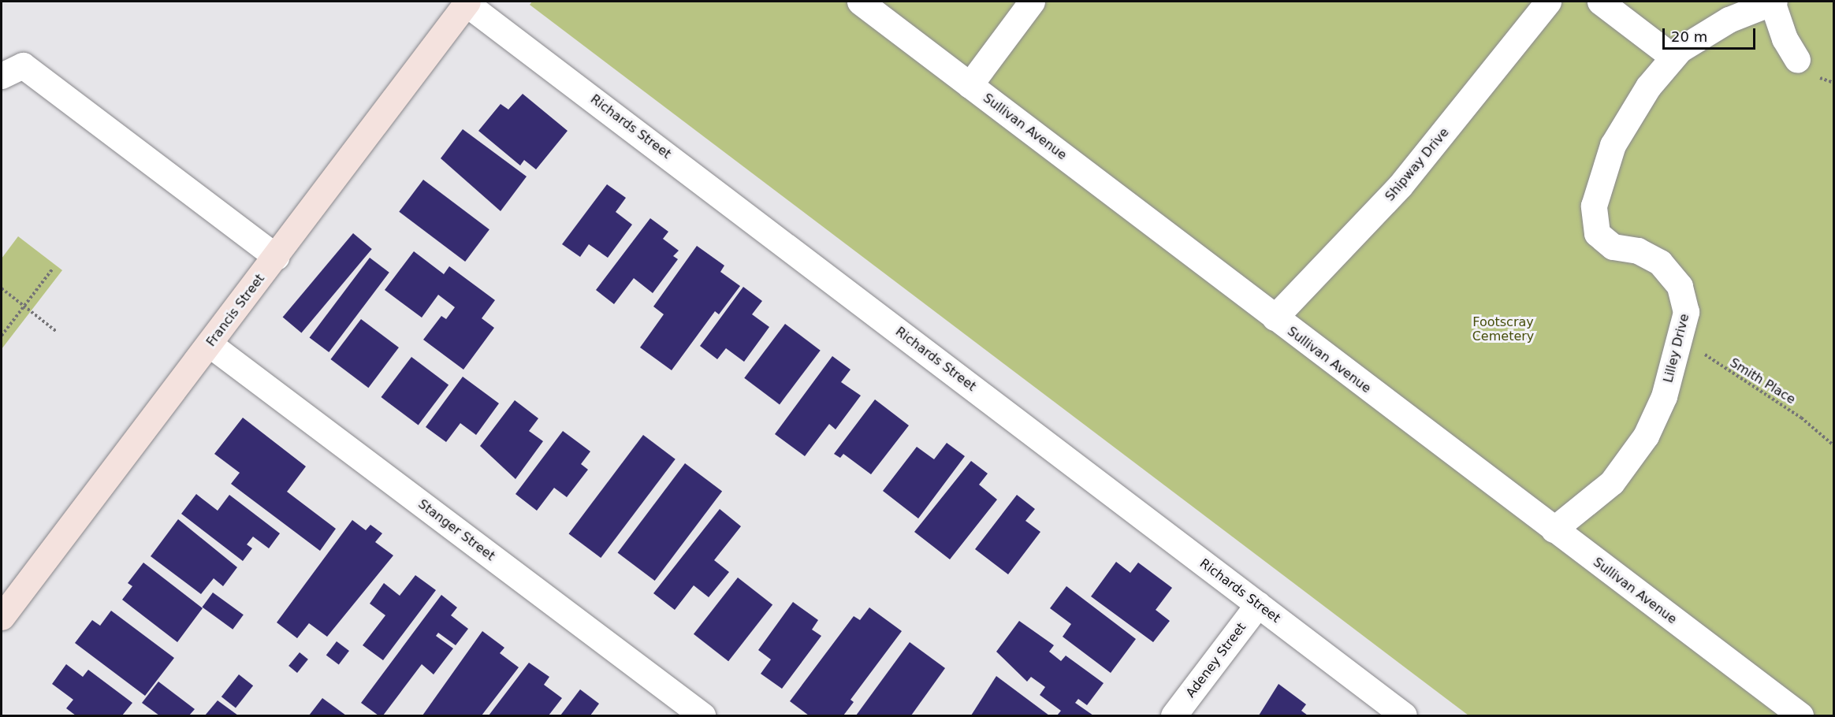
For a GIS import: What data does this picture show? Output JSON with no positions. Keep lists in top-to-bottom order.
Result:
{
  "streets": {
    "main road": ["Francis Street"],
    "street": [
      "Richards Street",
      "Sullivan Avenue",
      "Shipway Drive",
      "Lilley Drive",
      "Stanger Street",
      "Adeney Street"
    ],
    "path": ["Smith Place"]
  },
  "crossings": [
    ["Richards Street", "Francis Street"],
    ["Richards Street", "Adeney Street"],
    ["Sullivan Avenue", "Shipway Drive"],
    ["Sullivan Avenue", "Lilley Drive"],
    ["Francis Street", "Stanger Street"],
    ["Lilley Drive", "Smith Place"]
  ],
  "parks": ["Footscray Cemetery"],
  "scale_bar": "20 m"
}
